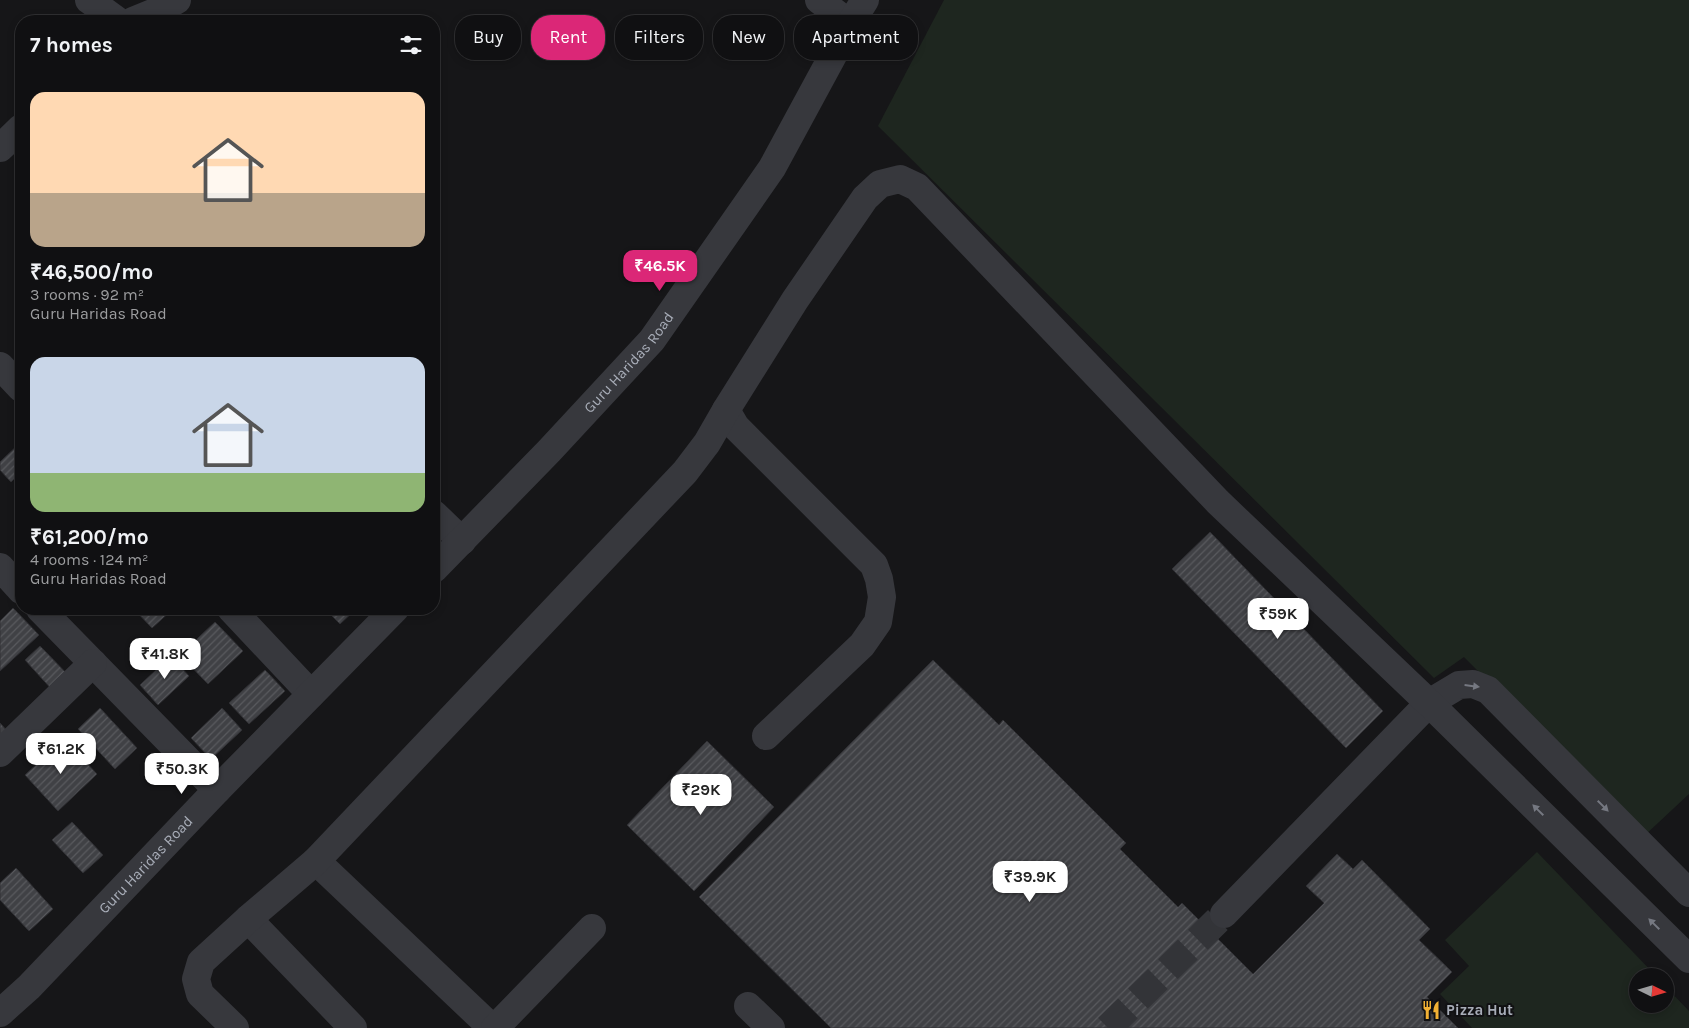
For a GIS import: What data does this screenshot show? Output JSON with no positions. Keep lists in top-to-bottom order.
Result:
{
  "streets": {
    "street": ["Guru Haridas Road"]
  },
  "places": {
    "restaurant": ["Pizza Hut"]
  },
  "north": "right",
  "page": {
    "chip": [
      "Buy",
      "Rent",
      "Filters",
      "New",
      "Apartment"
    ],
    "heading": "7 homes",
    "list": [
      {
        "name": "₹46,500/mo",
        "note": "3 rooms · 92 m² · Guru Haridas Road"
      },
      {
        "name": "₹61,200/mo",
        "note": "4 rooms · 124 m² · Guru Haridas Road"
      }
    ],
    "price": [
      "₹46.5K",
      "₹59K",
      "₹41.8K",
      "₹61.2K",
      "₹50.3K",
      "₹29K",
      "₹39.9K"
    ]
  }
}
